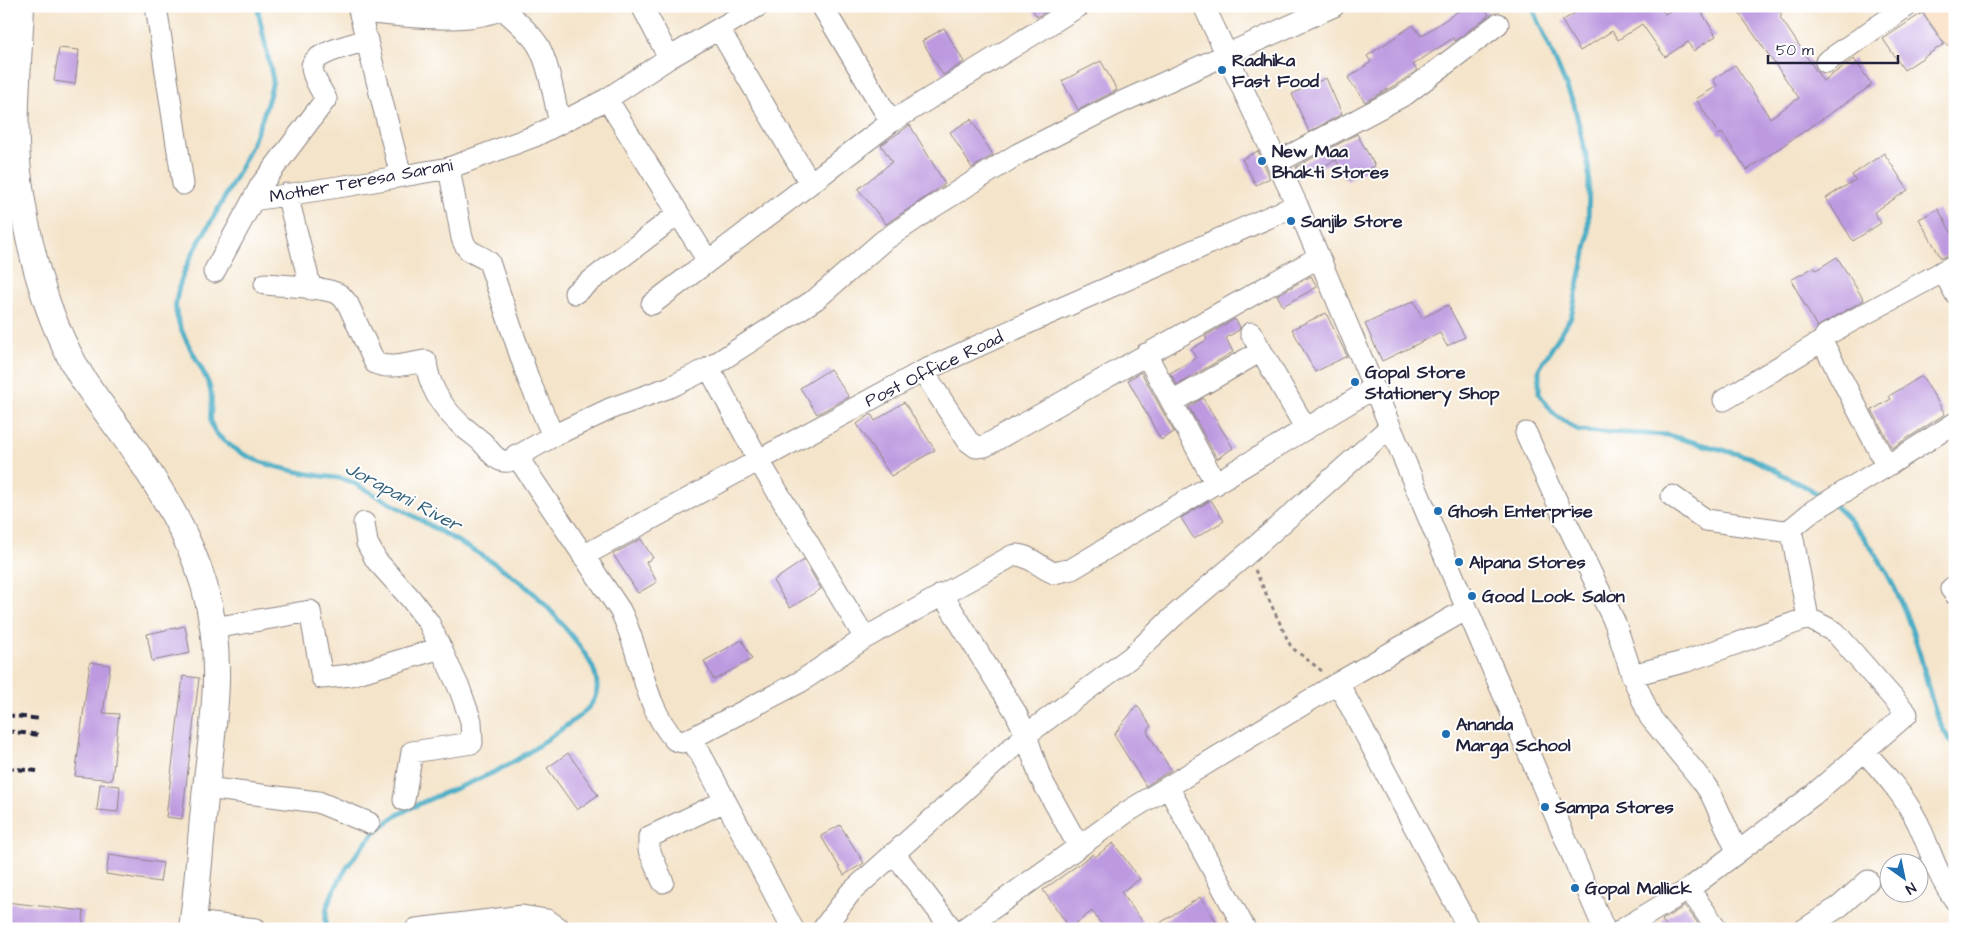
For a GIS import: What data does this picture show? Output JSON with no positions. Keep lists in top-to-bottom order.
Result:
{
  "streets": {
    "street": ["Mother Teresa Sarani", "Post Office Road"]
  },
  "water": ["Jorapani River"],
  "places": [
    "Radhika Fast Food",
    "New Maa Bhakti Stores",
    "Sanjib Store",
    "Gopal Store Stationery Shop",
    "Ghosh Enterprise",
    "Alpana Stores",
    "Good Look Salon",
    "Ananda Marga School",
    "Sampa Stores",
    "Gopal Mallick"
  ],
  "scale_bar": "50 m",
  "north": "bottom right"
}
